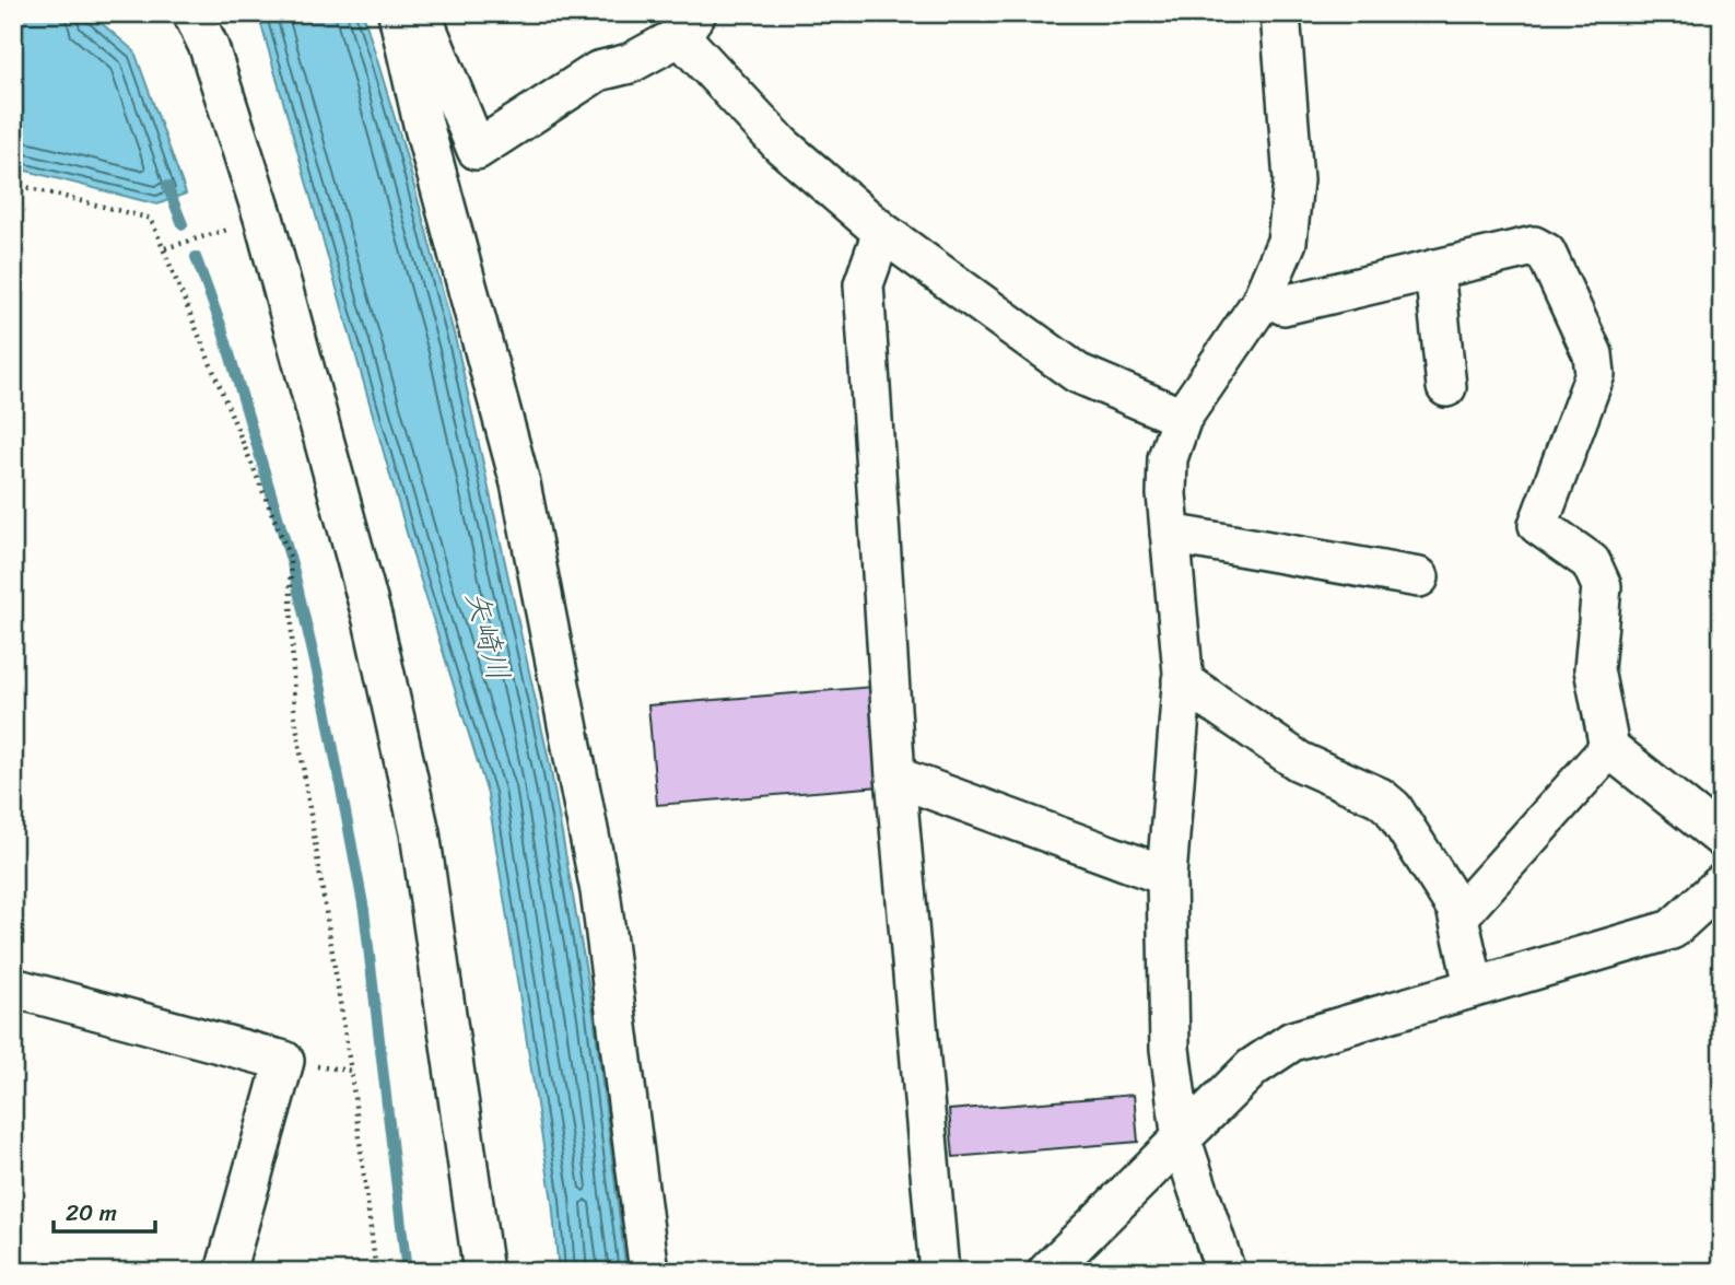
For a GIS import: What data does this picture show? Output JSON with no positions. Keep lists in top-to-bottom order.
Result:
{
  "water": ["矢崎川"],
  "scale_bar": "20 m"
}
